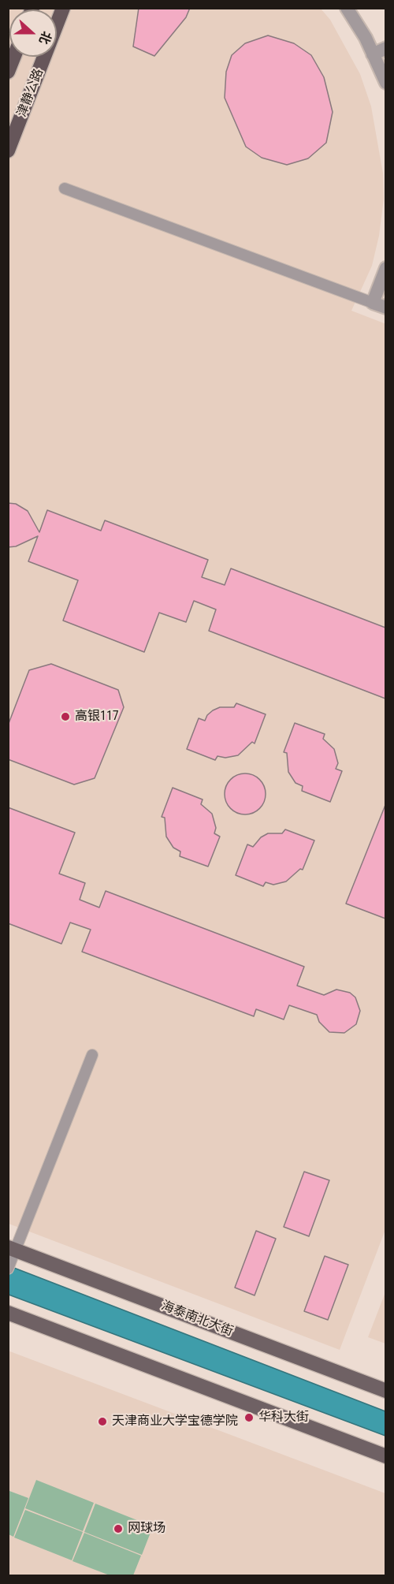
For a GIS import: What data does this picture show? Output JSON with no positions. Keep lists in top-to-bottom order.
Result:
{
  "streets": {
    "highway": ["津静公路"],
    "main road": ["海泰南北大街"]
  },
  "places": [
    "高银117",
    "华科大街",
    "天津商业大学宝德学院",
    "网球场"
  ],
  "north": "right"
}
